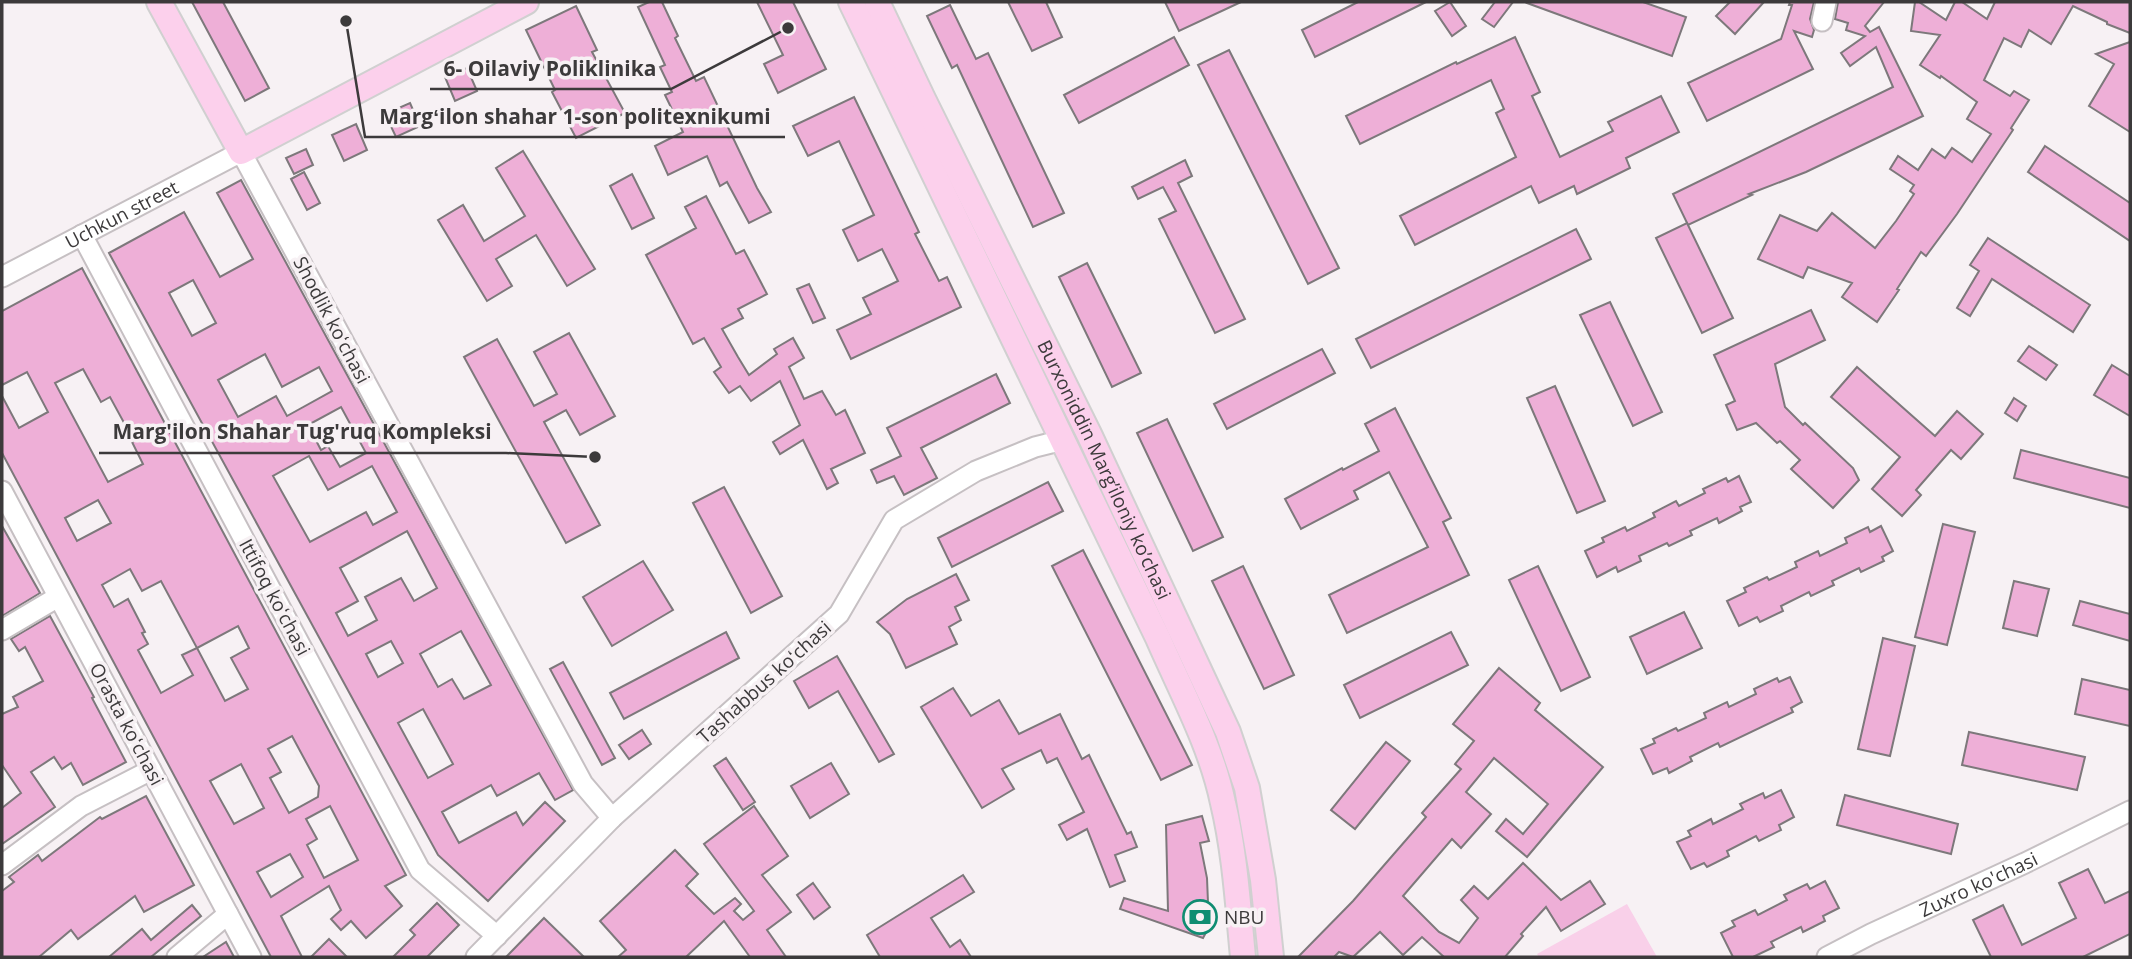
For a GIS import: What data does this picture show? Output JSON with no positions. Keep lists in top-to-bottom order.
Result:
{
  "streets": {
    "main road": ["Shodlik koʻchasi", "Burxoniddin Marg’iloniy ko’chasi"],
    "street": [
      "Uchkun street",
      "Ittifoq koʻchasi",
      "Tashabbus koʻchasi",
      "Orasta koʻchasi",
      "Zuxro ko'chasi"
    ]
  },
  "crossings": [
    ["Uchkun street", "Shodlik koʻchasi"],
    ["Uchkun street", "Ittifoq koʻchasi"],
    ["Shodlik koʻchasi", "Tashabbus koʻchasi"],
    ["Burxoniddin Marg’iloniy ko’chasi", "Tashabbus koʻchasi"],
    ["Ittifoq koʻchasi", "Tashabbus koʻchasi"]
  ],
  "places": {
    "other": ["Margʻilon shahar 1-son politexnikumi", "6- Oilaviy Poliklinika", "Marg'ilon Shahar Tug'ruq Kompleksi"],
    "bank": ["NBU"]
  }
}
